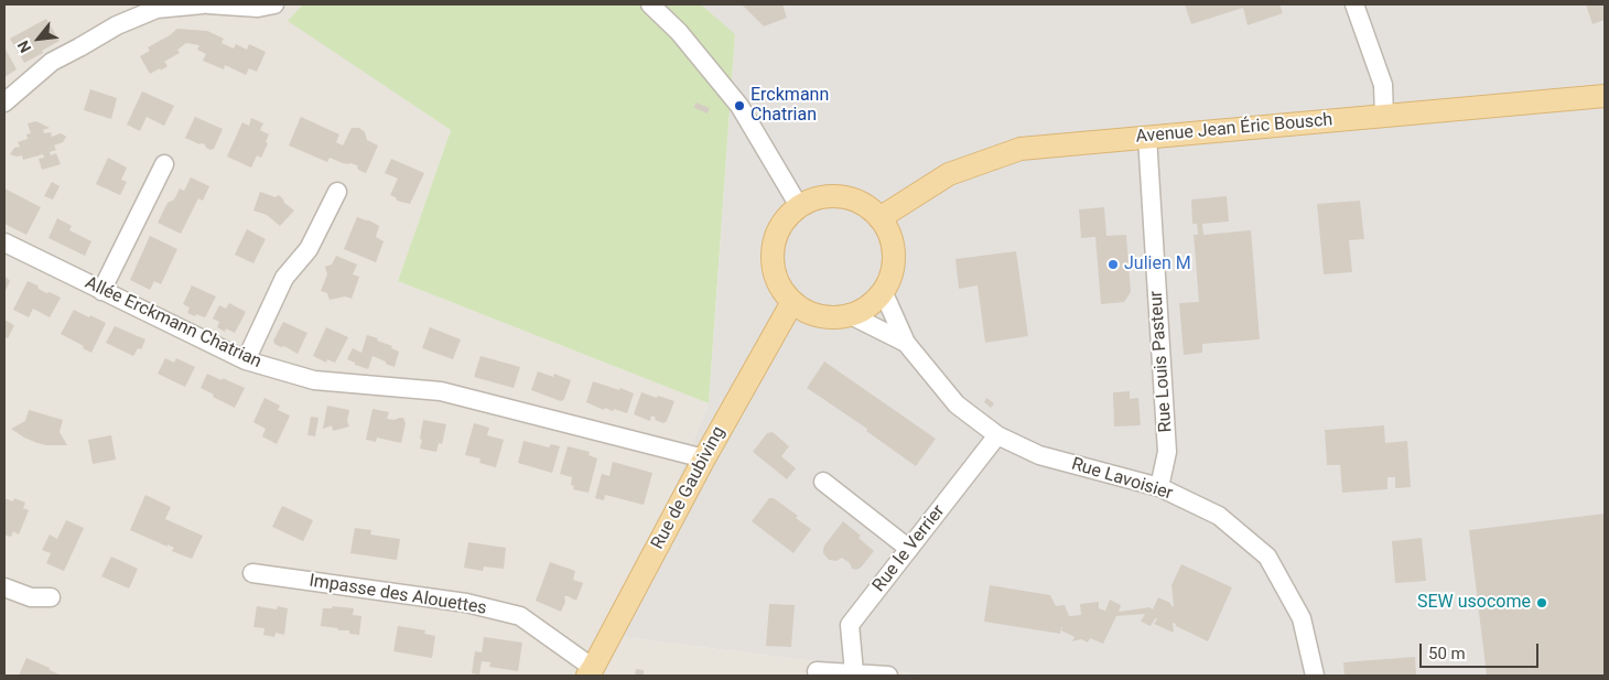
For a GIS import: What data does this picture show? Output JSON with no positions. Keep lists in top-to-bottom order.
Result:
{
  "streets": {
    "main road": ["Avenue Jean Éric Bousch", "Rue de Gaubiving"],
    "street": [
      "Allée Erckmann Chatrian",
      "Rue Louis Pasteur",
      "Rue Lavoisier",
      "Rue le Verrier",
      "Impasse des Alouettes"
    ]
  },
  "crossings": [
    ["Avenue Jean Éric Bousch", "Rue Louis Pasteur"],
    ["Avenue Jean Éric Bousch", "Rue Lavoisier"],
    ["Avenue Jean Éric Bousch", "Rue de Gaubiving"],
    ["Allée Erckmann Chatrian", "Rue de Gaubiving"],
    ["Rue Louis Pasteur", "Rue Lavoisier"],
    ["Rue Lavoisier", "Rue de Gaubiving"],
    ["Rue Lavoisier", "Rue le Verrier"],
    ["Rue de Gaubiving", "Impasse des Alouettes"]
  ],
  "places": ["Erckmann Chatrian", "Julien M", "SEW usocome"],
  "scale_bar": "50 m",
  "north": "bottom left"
}
